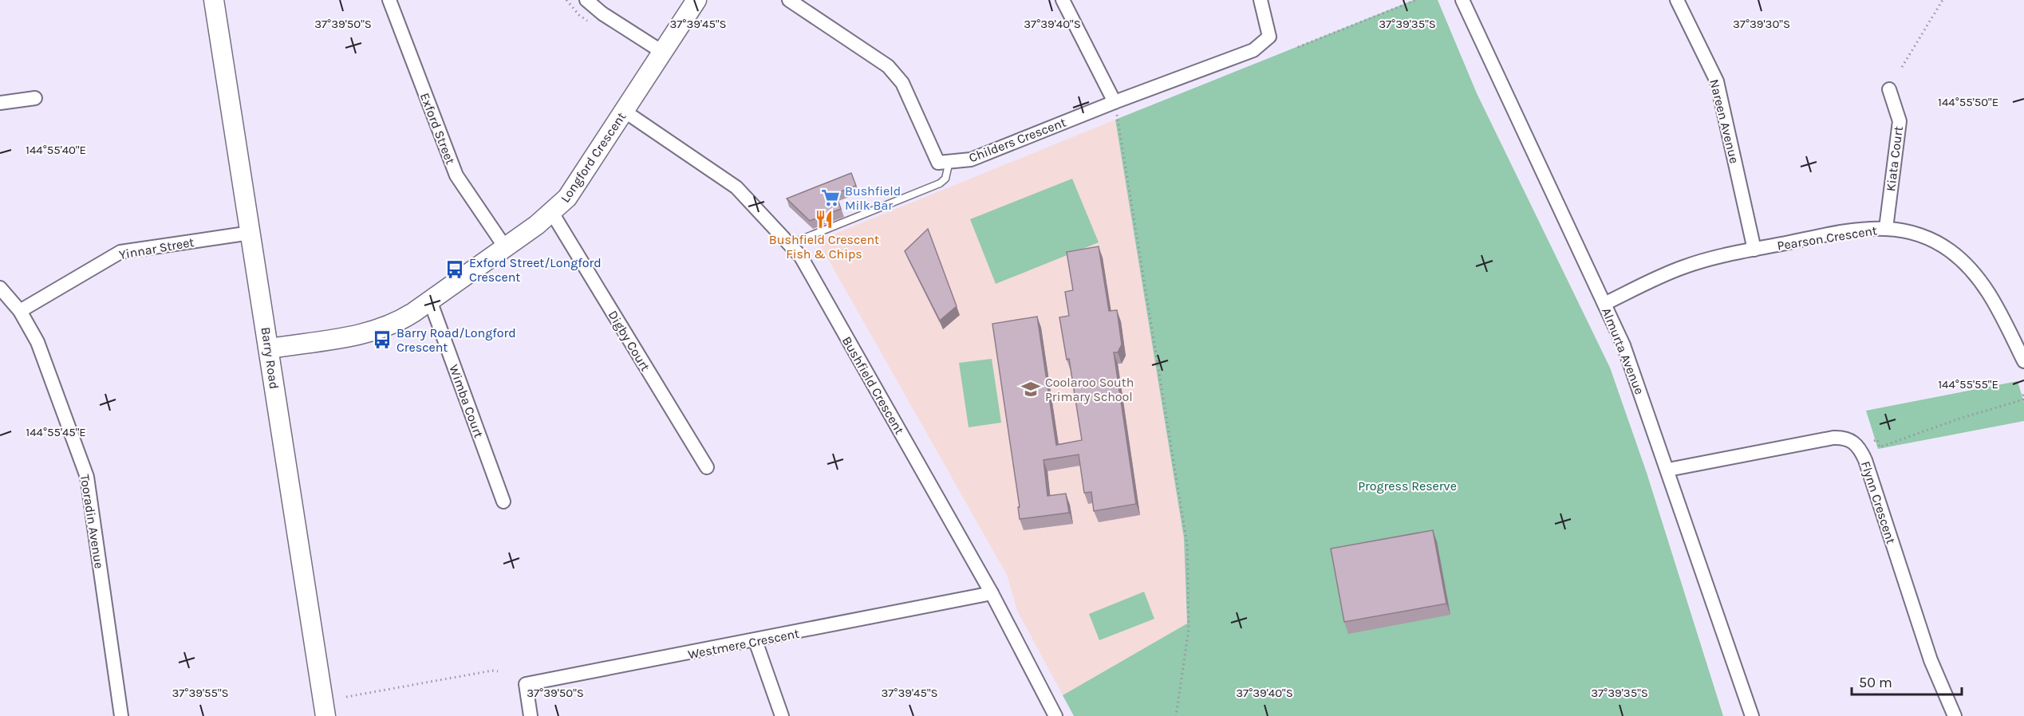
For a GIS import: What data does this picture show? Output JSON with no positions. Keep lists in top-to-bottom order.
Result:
{
  "streets": {
    "main road": ["Longford Crescent", "Barry Road"],
    "street": [
      "Nareen Avenue",
      "Exford Street",
      "Childers Crescent",
      "Kiata Court",
      "Pearson Crescent",
      "Yinnar Street",
      "Digby Court",
      "Almurta Avenue",
      "Bushfield Crescent",
      "Wimba Court",
      "Flynn Crescent",
      "Tooradin Avenue",
      "Westmere Crescent"
    ]
  },
  "crossings": [
    ["Nareen Avenue", "Pearson Crescent"],
    ["Exford Street", "Longford Crescent"],
    ["Longford Crescent", "Digby Court"],
    ["Longford Crescent", "Barry Road"],
    ["Longford Crescent", "Bushfield Crescent"],
    ["Longford Crescent", "Wimba Court"],
    ["Kiata Court", "Pearson Crescent"],
    ["Pearson Crescent", "Almurta Avenue"],
    ["Yinnar Street", "Barry Road"],
    ["Yinnar Street", "Tooradin Avenue"],
    ["Almurta Avenue", "Flynn Crescent"],
    ["Bushfield Crescent", "Westmere Crescent"]
  ],
  "parks": ["Progress Reserve"],
  "places": {
    "supermarket": ["Bushfield Milk Bar"],
    "restaurant": ["Bushfield Crescent Fish & Chips"],
    "bus stop": ["Exford Street/Longford Crescent", "Barry Road/Longford Crescent"],
    "school or university": ["Coolaroo South Primary School"]
  },
  "scale_bar": "50 m",
  "coordinates": [
    "37°39'50\"S",
    "37°39'45\"S",
    "37°39'40\"S",
    "37°39'35\"S",
    "37°39'30\"S",
    "144°55'50\"E",
    "144°55'40\"E",
    "144°55'55\"E",
    "144°55'45\"E",
    "37°39'55\"S"
  ]
}
